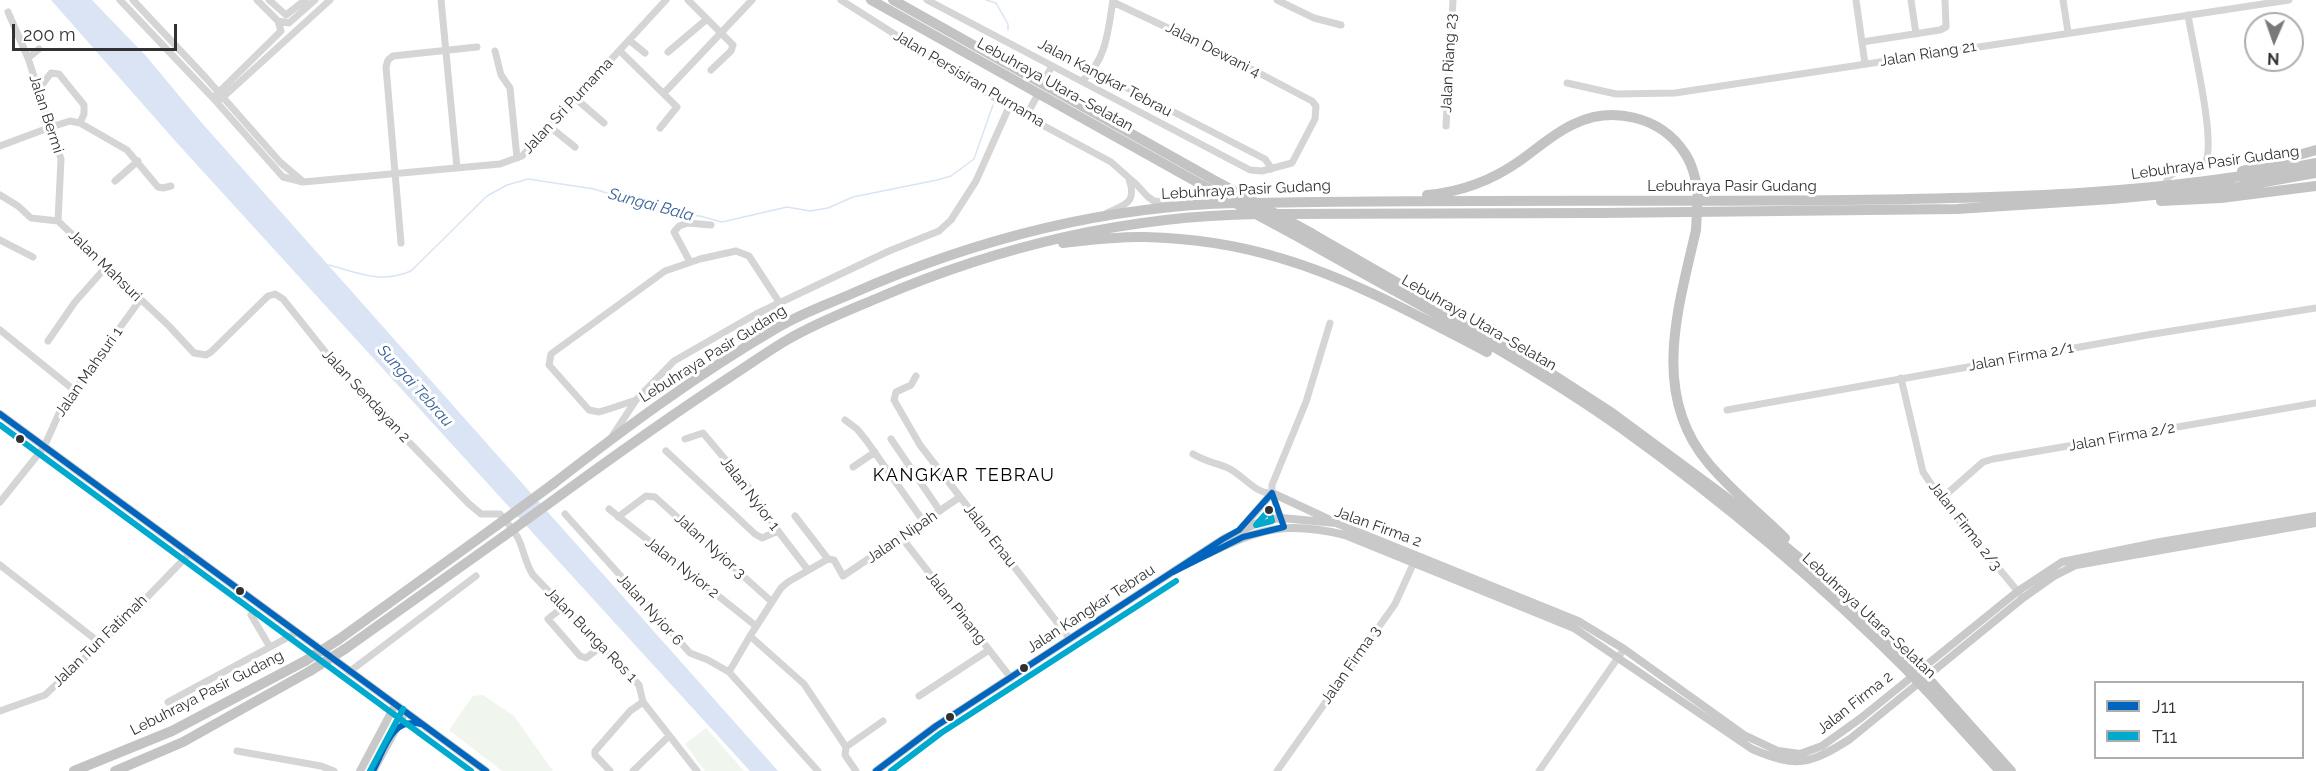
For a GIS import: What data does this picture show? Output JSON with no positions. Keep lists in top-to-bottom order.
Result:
{
  "streets": {
    "highway": ["Lebuhraya Utara–Selatan", "Lebuhraya Pasir Gudang"],
    "main road": ["Jalan Kangkar Tebrau", "Jalan Firma 2"],
    "street": [
      "Jalan Dewani 4",
      "Jalan Riang 21",
      "Jalan Riang 23",
      "Jalan Persisiran Purnama",
      "Jalan Sri Purnama",
      "Jalan Bermi",
      "Jalan Mahsuri",
      "Jalan Firma 2/1",
      "Jalan Mahsuri 1",
      "Jalan Sendayan 2",
      "Jalan Firma 2/2",
      "Jalan Nyior 1",
      "Jalan Firma 2/3",
      "Jalan Enau",
      "Jalan Nipah",
      "Jalan Nyior 3",
      "Jalan Nyior 2",
      "Jalan Pinang",
      "Jalan Nyior 6",
      "Jalan Bunga Ros 1",
      "Jalan Tun Fatimah",
      "Jalan Firma 3"
    ]
  },
  "crossings": [
    ["Jalan Dewani 4", "Jalan Kangkar Tebrau"],
    ["Jalan Kangkar Tebrau", "Jalan Firma 2"],
    ["Jalan Kangkar Tebrau", "Jalan Enau"],
    ["Jalan Kangkar Tebrau", "Jalan Pinang"],
    ["Jalan Persisiran Purnama", "Lebuhraya Pasir Gudang"],
    ["Jalan Bermi", "Jalan Mahsuri"],
    ["Jalan Mahsuri", "Jalan Mahsuri 1"],
    ["Jalan Mahsuri", "Jalan Sendayan 2"],
    ["Jalan Firma 2/1", "Jalan Firma 2/3"],
    ["Jalan Sendayan 2", "Jalan Bunga Ros 1"],
    ["Jalan Firma 2/2", "Jalan Firma 2/3"],
    ["Jalan Firma 2/3", "Jalan Firma 2"],
    ["Jalan Firma 2", "Jalan Firma 3"],
    ["Jalan Enau", "Jalan Nipah"],
    ["Jalan Nipah", "Jalan Pinang"],
    ["Jalan Nyior 3", "Jalan Nyior 2"]
  ],
  "districts": ["KANGKAR TEBRAU"],
  "water": ["Sungai Bala", "Sungai Tebrau"],
  "lines": ["transit line J11", "transit line T11"],
  "legend": ["J11", "T11"],
  "scale_bar": "200 m",
  "north": "bottom"
}
